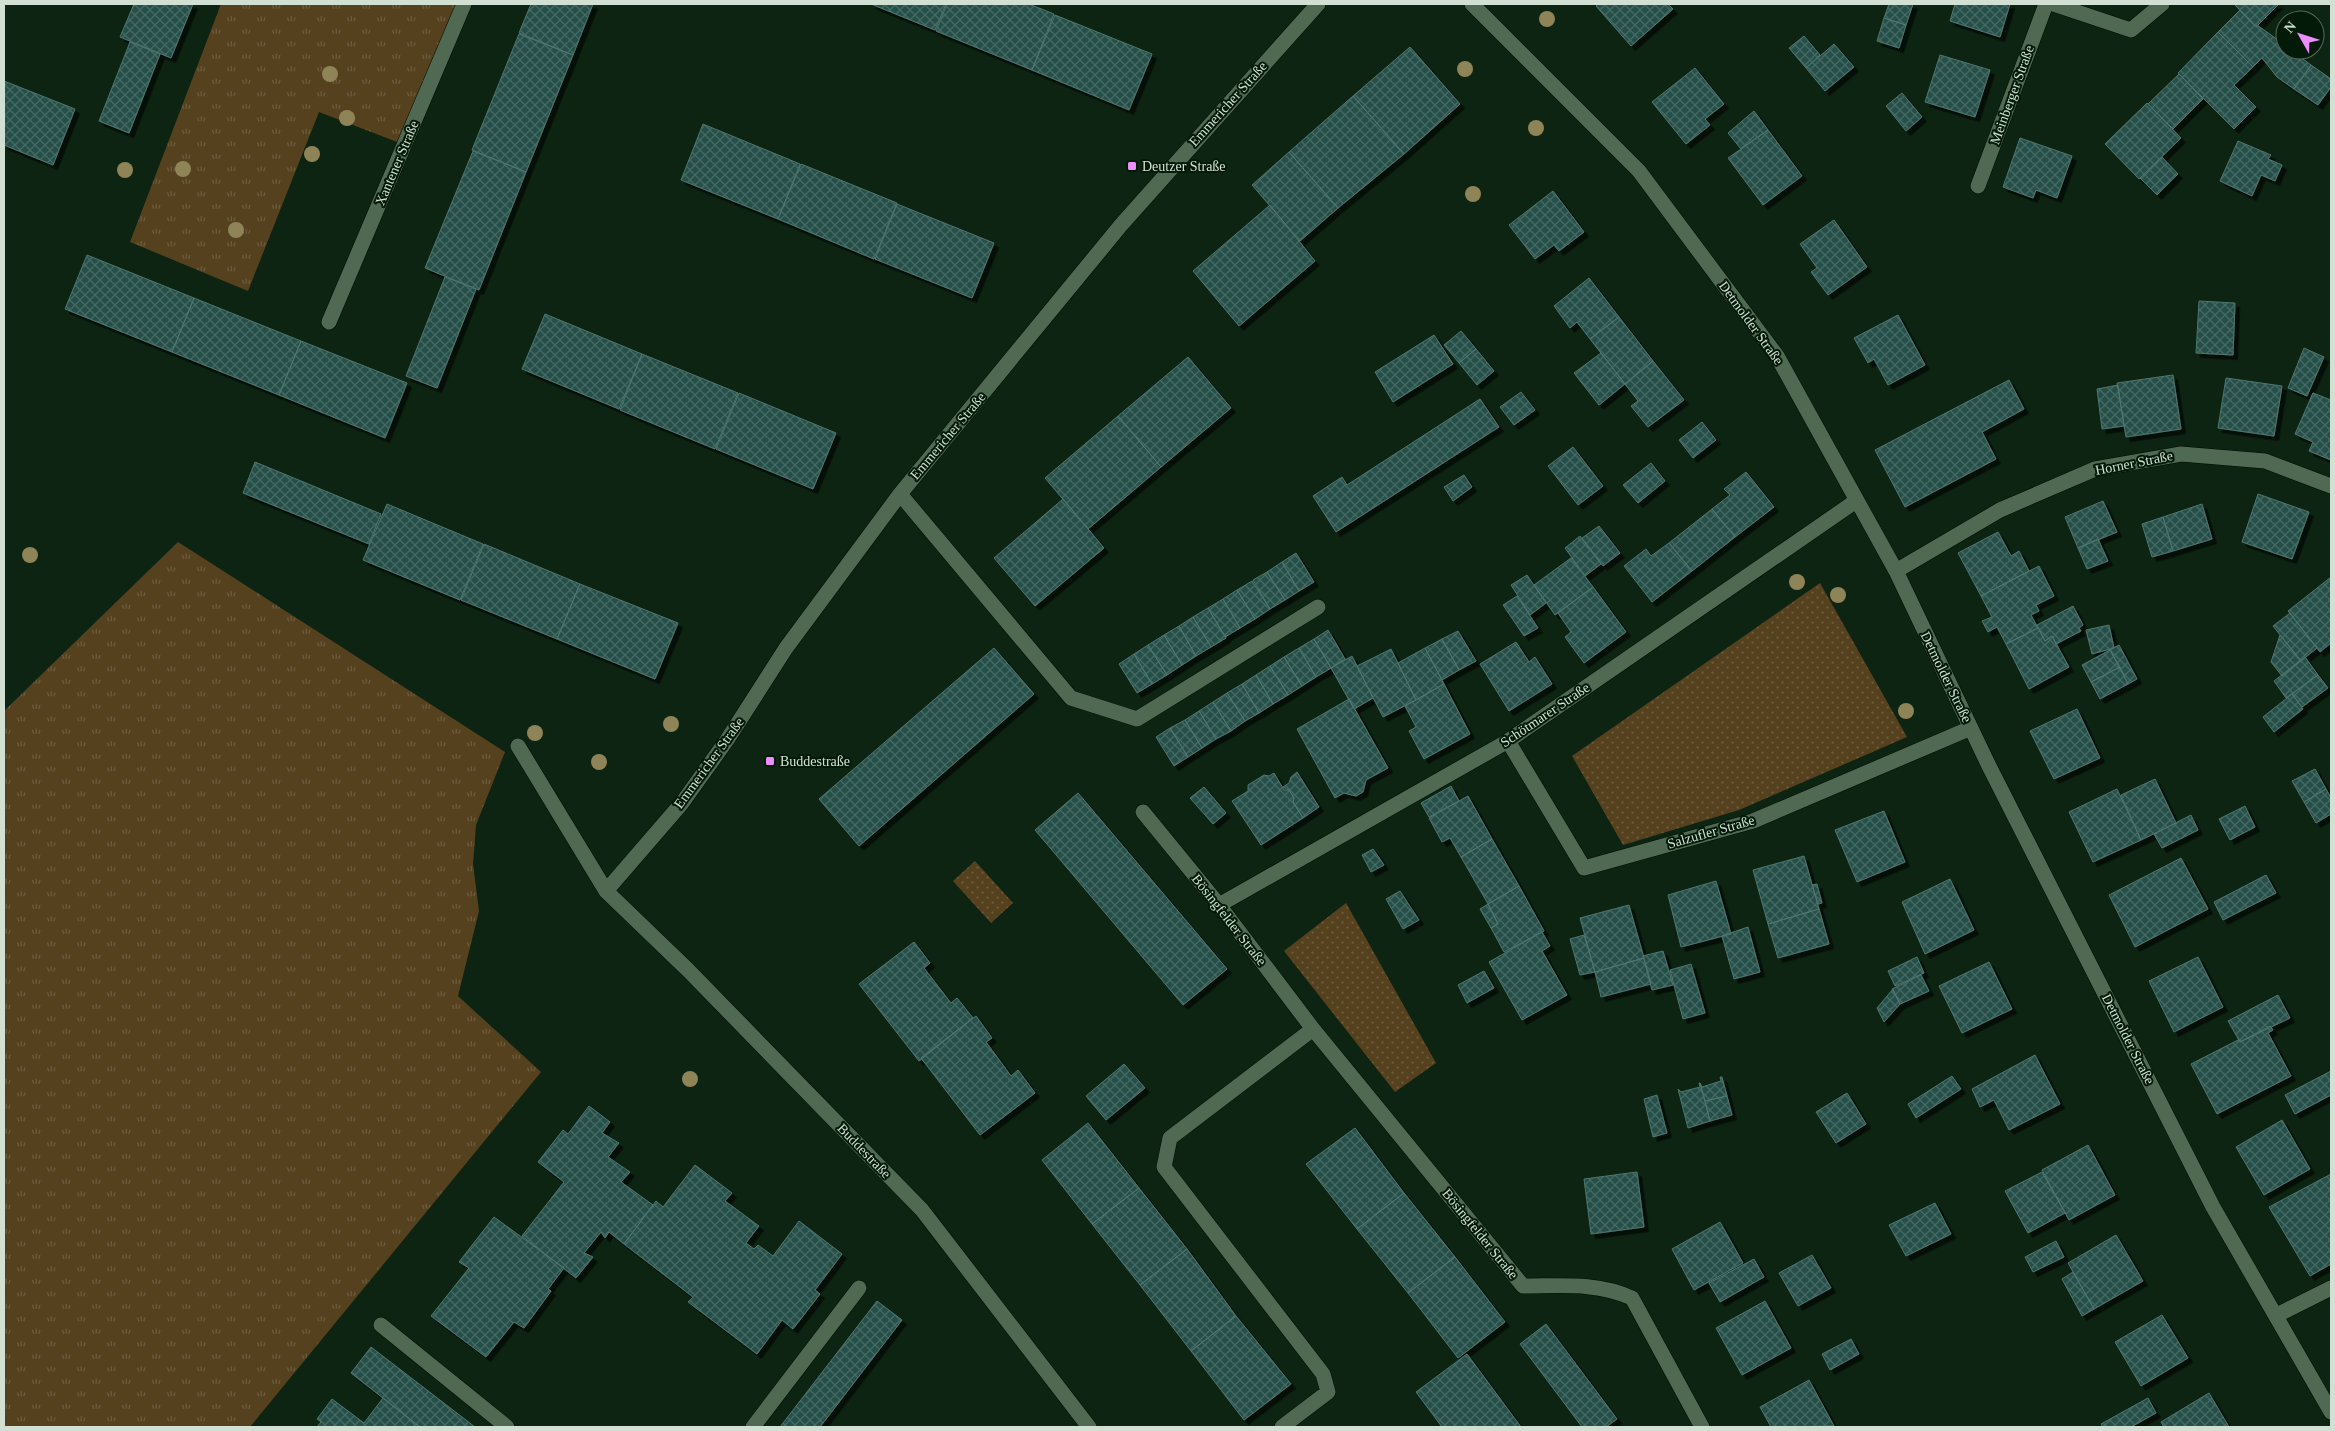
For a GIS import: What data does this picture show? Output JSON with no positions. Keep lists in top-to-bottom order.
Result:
{
  "streets": {
    "street": [
      "Meinberger Straße",
      "Emmericher Straße",
      "Xantener Straße",
      "Detmolder Straße",
      "Horner Straße",
      "Schötmarer Straße",
      "Salzufler Straße",
      "Bösingfelder Straße",
      "Buddestraße"
    ]
  },
  "crossings": [
    ["Emmericher Straße", "Buddestraße"],
    ["Detmolder Straße", "Horner Straße"],
    ["Detmolder Straße", "Schötmarer Straße"],
    ["Detmolder Straße", "Salzufler Straße"],
    ["Schötmarer Straße", "Salzufler Straße"],
    ["Schötmarer Straße", "Bösingfelder Straße"]
  ],
  "places": {
    "transit": ["Deutzer Straße", "Buddestraße"]
  },
  "north": "top left"
}
